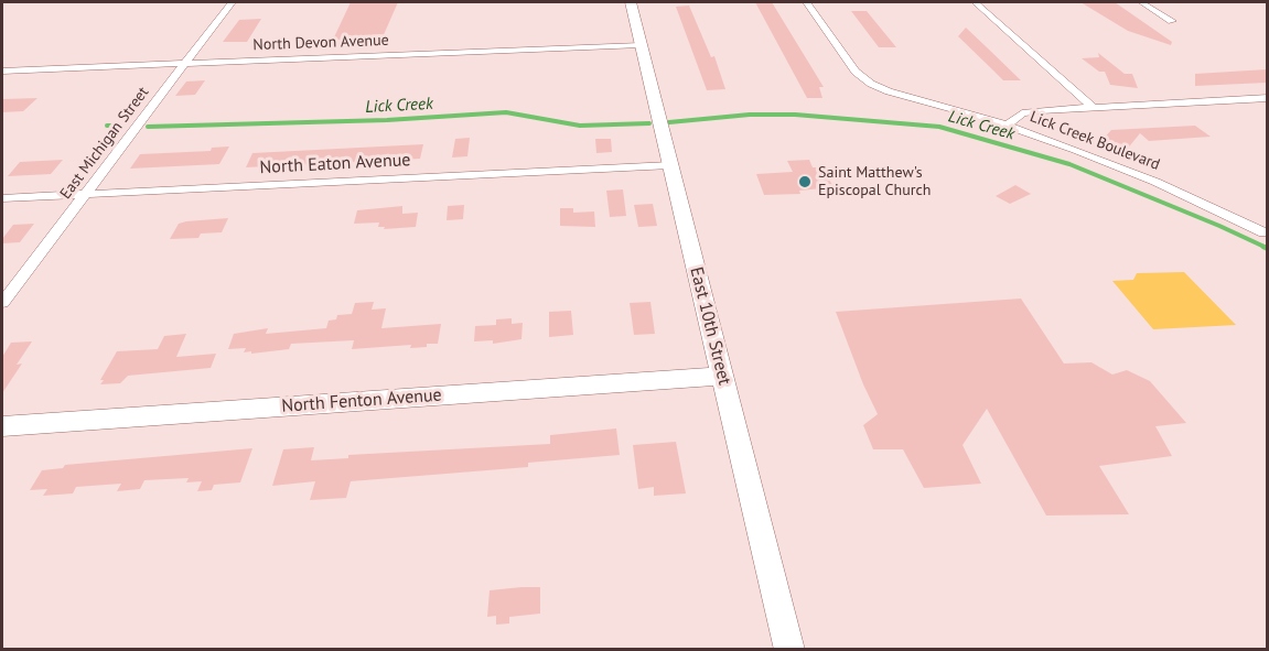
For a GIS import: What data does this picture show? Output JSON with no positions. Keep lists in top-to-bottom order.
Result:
{
  "streets": {
    "main road": ["East 10th Street", "North Fenton Avenue"],
    "street": [
      "North Devon Avenue",
      "Lick Creek Boulevard",
      "East Michigan Street",
      "North Eaton Avenue"
    ]
  },
  "crossings": [
    ["North Devon Avenue", "East Michigan Street"],
    ["North Devon Avenue", "East 10th Street"],
    ["East Michigan Street", "North Eaton Avenue"],
    ["North Eaton Avenue", "East 10th Street"],
    ["East 10th Street", "North Fenton Avenue"]
  ],
  "water": ["Lick Creek"],
  "places": ["Saint Matthew's Episcopal Church"]
}
